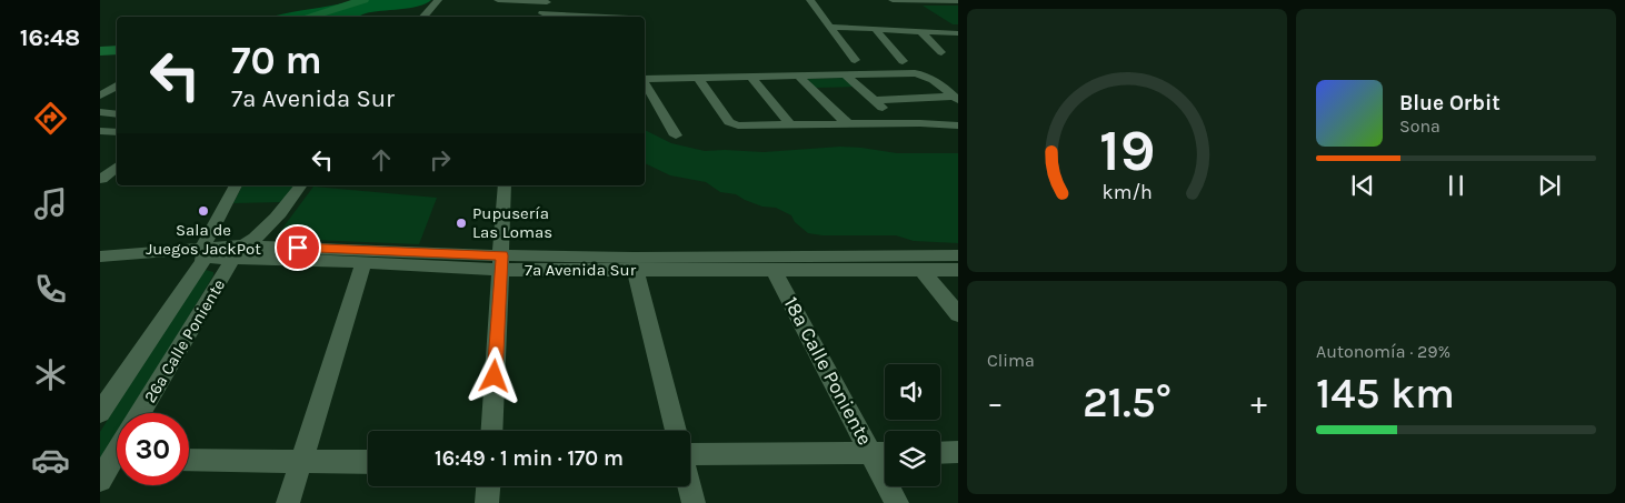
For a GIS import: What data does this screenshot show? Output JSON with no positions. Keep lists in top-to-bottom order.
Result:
{
  "streets": {
    "street": ["7a Avenida Sur", "26a Calle Poniente", "18a Calle Poniente"]
  },
  "crossings": [
    ["7a Avenida Sur", "26a Calle Poniente"],
    ["7a Avenida Sur", "18a Calle Poniente"]
  ],
  "places": ["Sala de Juegos JackPot", "Pupusería Las Lomas"],
  "page": {
    "tabs": "16:48",
    "turn": ["70 m", "7a Avenida Sur"],
    "song": ["Blue Orbit", "Sona"],
    "tile": [
      "Clima",
      ["Autonomía · 29%", "145 km"]
    ],
    "heat": ["−", "21.5°", "+"],
    "limit": "30",
    "trip": "16:49 · 1 min · 170 m",
    "gauge": ["19", "km/h"]
  }
}
